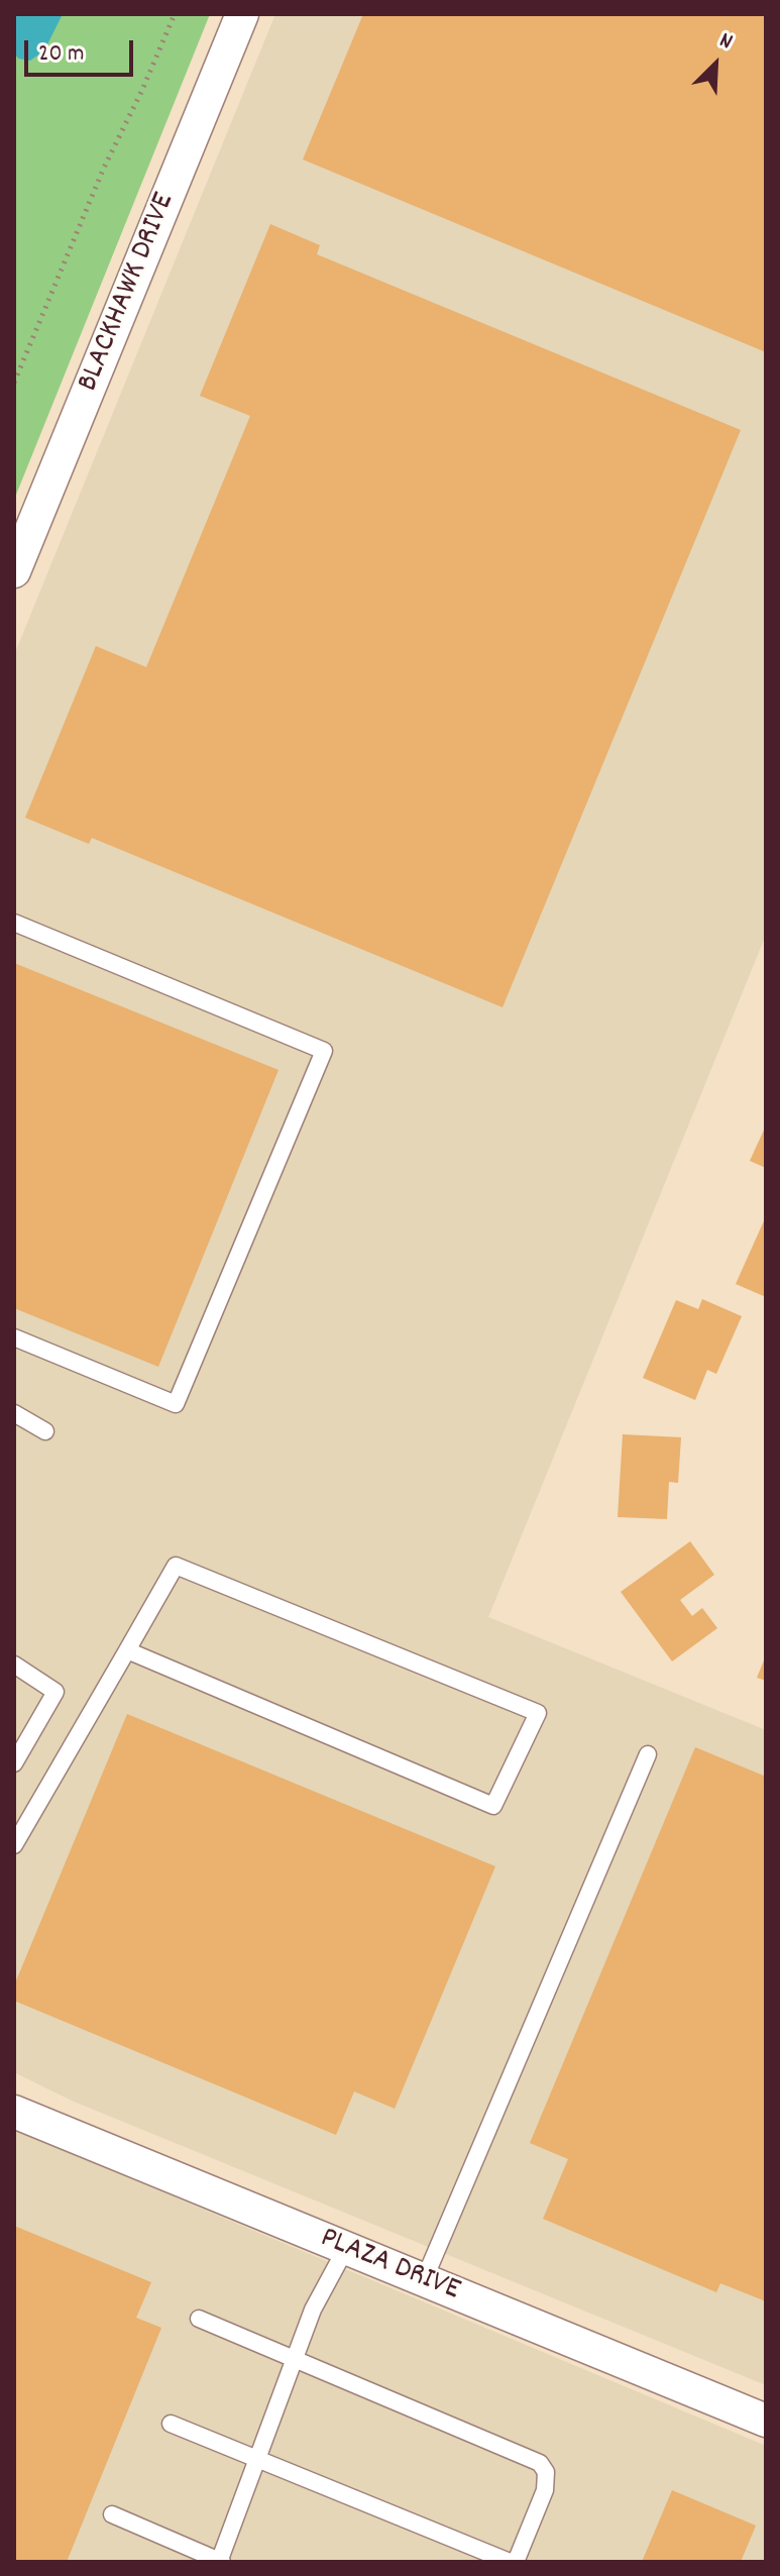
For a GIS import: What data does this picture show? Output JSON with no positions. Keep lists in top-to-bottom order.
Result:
{
  "streets": {
    "street": ["BLACKHAWK DRIVE", "PLAZA DRIVE"]
  },
  "scale_bar": "20 m",
  "north": "top right"
}
